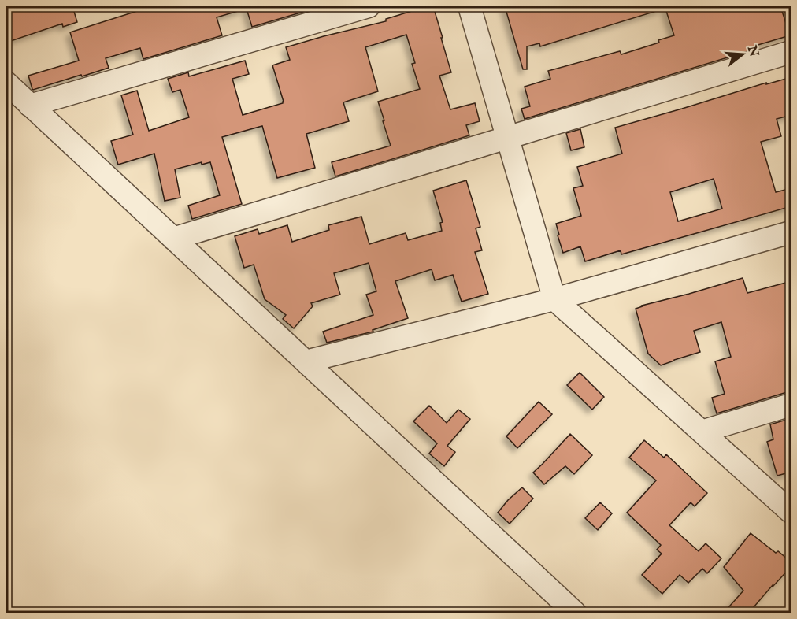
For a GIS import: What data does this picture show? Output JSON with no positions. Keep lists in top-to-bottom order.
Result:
{
  "north": "right"
}
